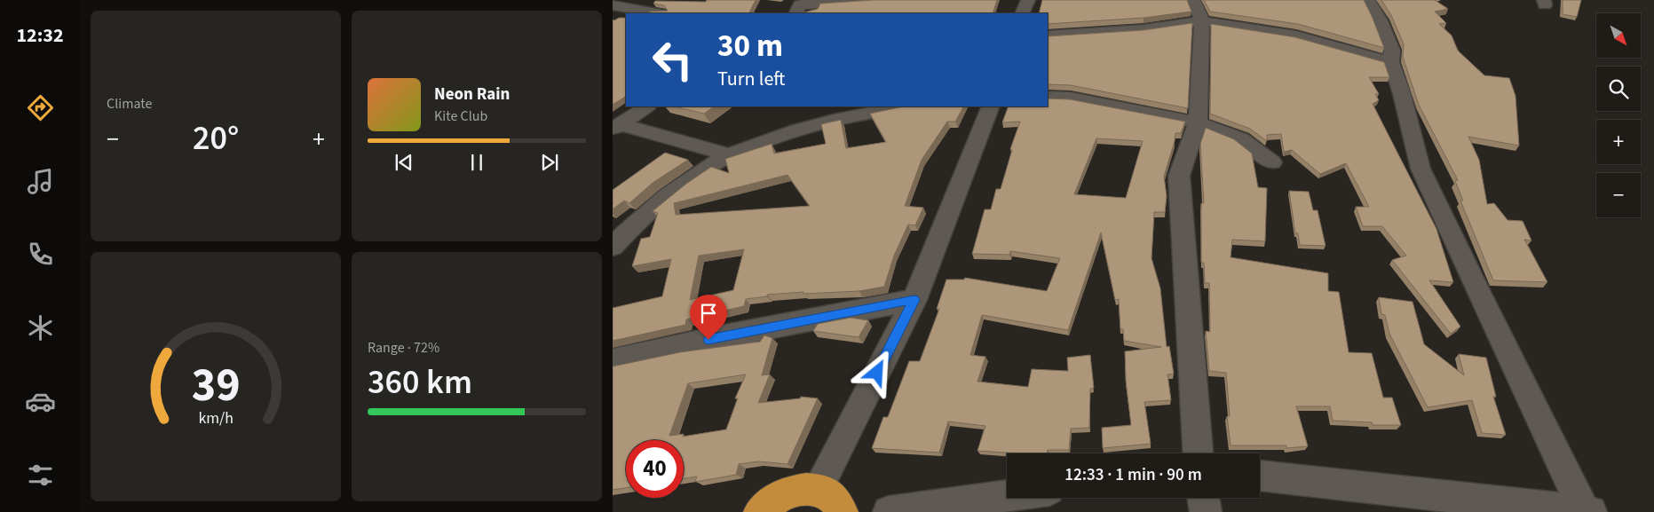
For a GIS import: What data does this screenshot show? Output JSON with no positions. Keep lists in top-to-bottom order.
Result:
{
  "north": "bottom right",
  "page": {
    "tabs": "12:32",
    "tile": [
      "Climate",
      ["Range · 72%", "360 km"]
    ],
    "map_buttons": ["+", "−"],
    "turn": ["30 m", "Turn left"],
    "song": ["Neon Rain", "Kite Club"],
    "heat": ["−", "20°", "+"],
    "limit": "40",
    "trip": "12:33 · 1 min · 90 m",
    "gauge": ["39", "km/h"]
  }
}
